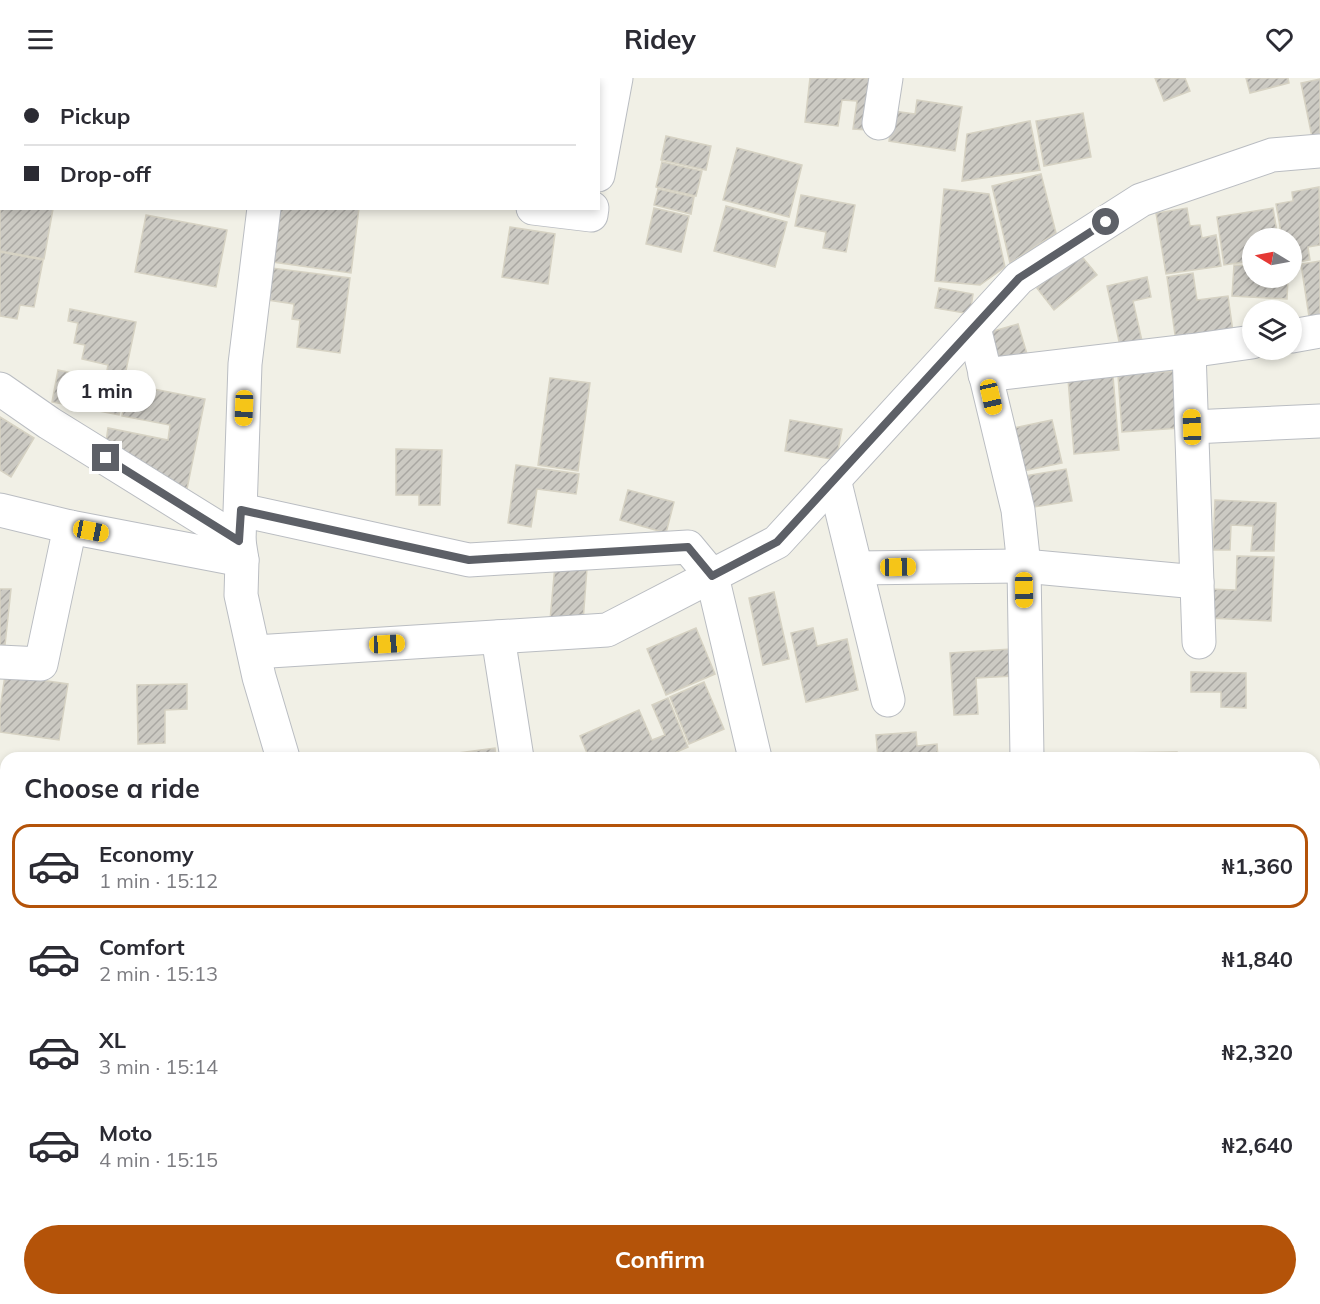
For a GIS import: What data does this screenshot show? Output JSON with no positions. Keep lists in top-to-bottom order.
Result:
{
  "north": "left",
  "page": {
    "header": "Ridey",
    "banner": ["Pickup", "Drop-off"],
    "bubble": "1 min",
    "heading": "Choose a ride",
    "list": [
      {
        "name": "Economy",
        "note": "1 min · 15:12",
        "value": "₦1,360"
      },
      {
        "name": "Comfort",
        "note": "2 min · 15:13",
        "value": "₦1,840"
      },
      {
        "name": "XL",
        "note": "3 min · 15:14",
        "value": "₦2,320"
      },
      {
        "name": "Moto",
        "note": "4 min · 15:15",
        "value": "₦2,640"
      }
    ],
    "buttons": "Confirm"
  }
}
